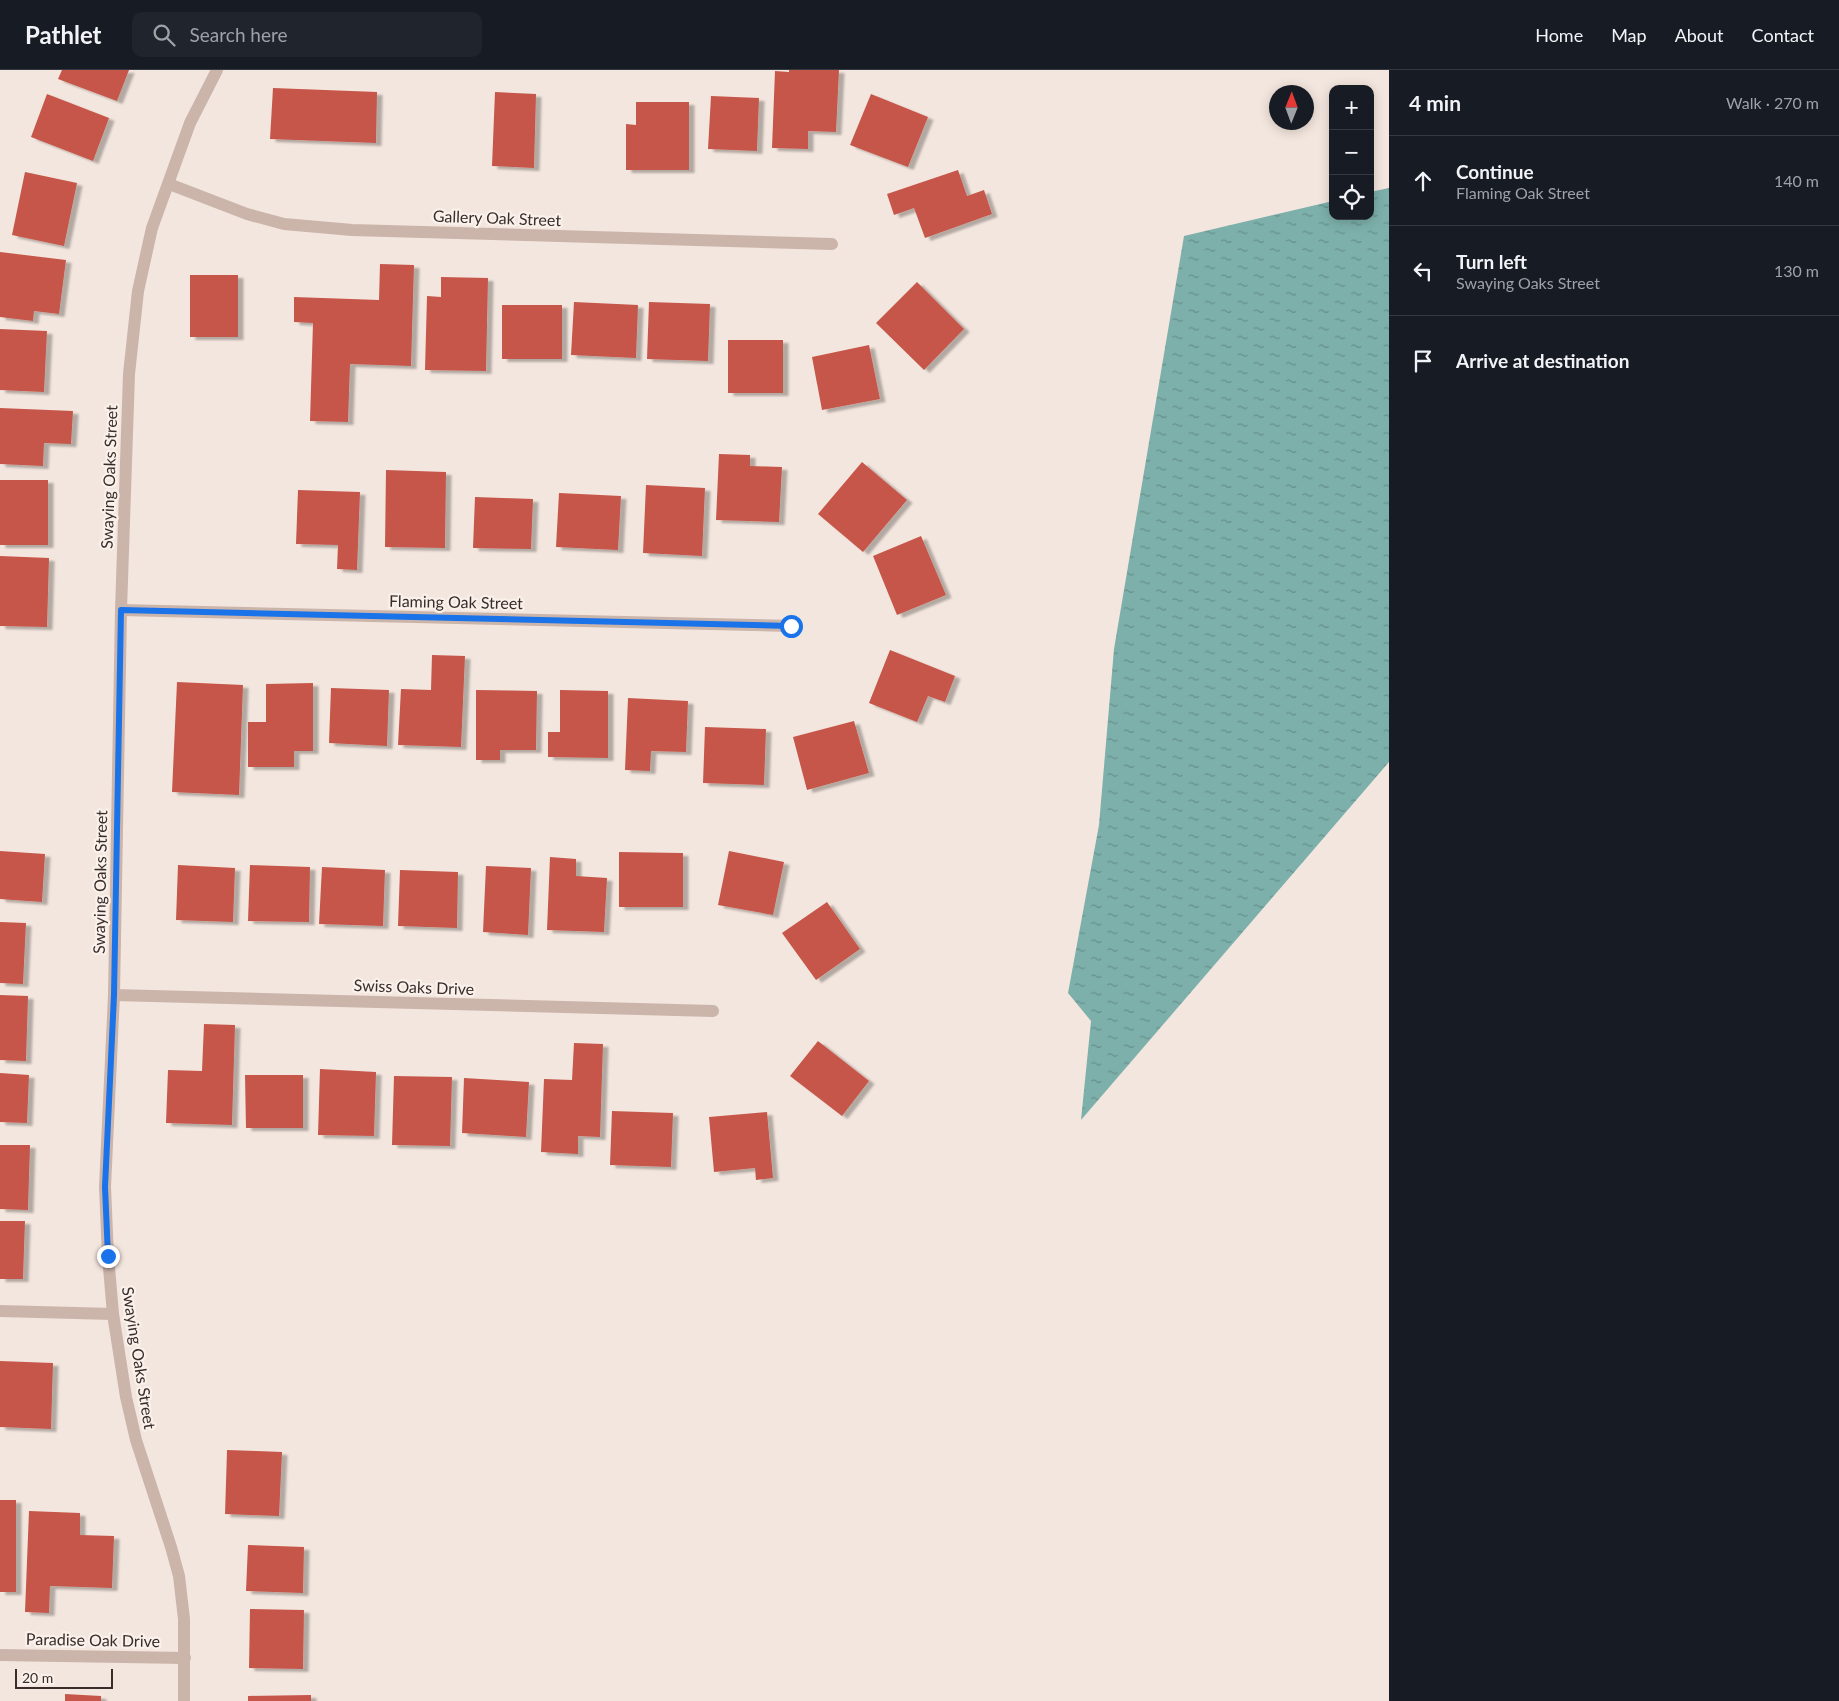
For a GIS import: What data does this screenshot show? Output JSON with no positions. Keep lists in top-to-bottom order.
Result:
{
  "streets": {
    "street": [
      "Gallery Oak Street",
      "Swaying Oaks Street",
      "Flaming Oak Street",
      "Swiss Oaks Drive",
      "Paradise Oak Drive"
    ]
  },
  "crossings": [
    ["Gallery Oak Street", "Swaying Oaks Street"],
    ["Swaying Oaks Street", "Flaming Oak Street"],
    ["Swaying Oaks Street", "Swiss Oaks Drive"],
    ["Swaying Oaks Street", "Paradise Oak Drive"]
  ],
  "scale_bar": "20 m",
  "north": "top",
  "page": {
    "header": "Pathlet",
    "search": "Search here",
    "nav": [
      "Home",
      "Map",
      "About",
      "Contact"
    ],
    "heading": ["4 min", "Walk · 270 m"],
    "map_buttons": ["+", "−"],
    "list": [
      ["Continue", "Flaming Oak Street", "140 m"],
      ["Turn left", "Swaying Oaks Street", "130 m"],
      "Arrive at destination"
    ],
    "scale": "20 m"
  }
}
